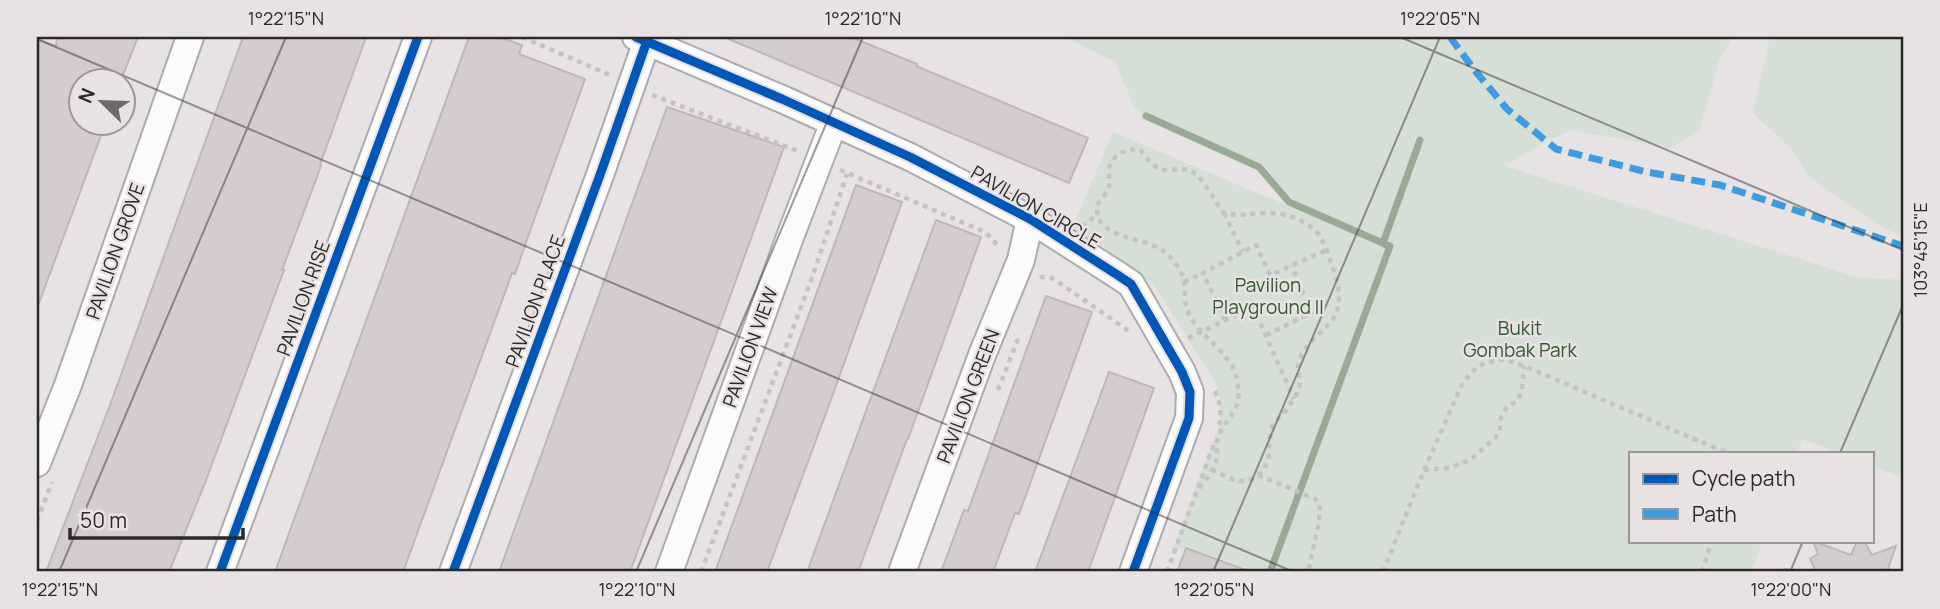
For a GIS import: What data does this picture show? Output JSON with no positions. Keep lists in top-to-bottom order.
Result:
{
  "streets": {
    "street": [
      "PAVILION CIRCLE",
      "PAVILION GROVE",
      "PAVILION RISE",
      "PAVILION PLACE",
      "PAVILION VIEW",
      "PAVILION GREEN"
    ]
  },
  "crossings": [
    ["PAVILION CIRCLE", "PAVILION PLACE"],
    ["PAVILION CIRCLE", "PAVILION VIEW"],
    ["PAVILION CIRCLE", "PAVILION GREEN"]
  ],
  "parks": ["Pavilion Playground II", "Bukit Gombak Park"],
  "legend": ["Cycle path", "Path"],
  "scale_bar": "50 m",
  "north": "top left",
  "coordinates": [
    "1°22'15\"N",
    "1°22'10\"N",
    "1°22'05\"N",
    "103°45'15\"E",
    "1°22'00\"N"
  ]
}
